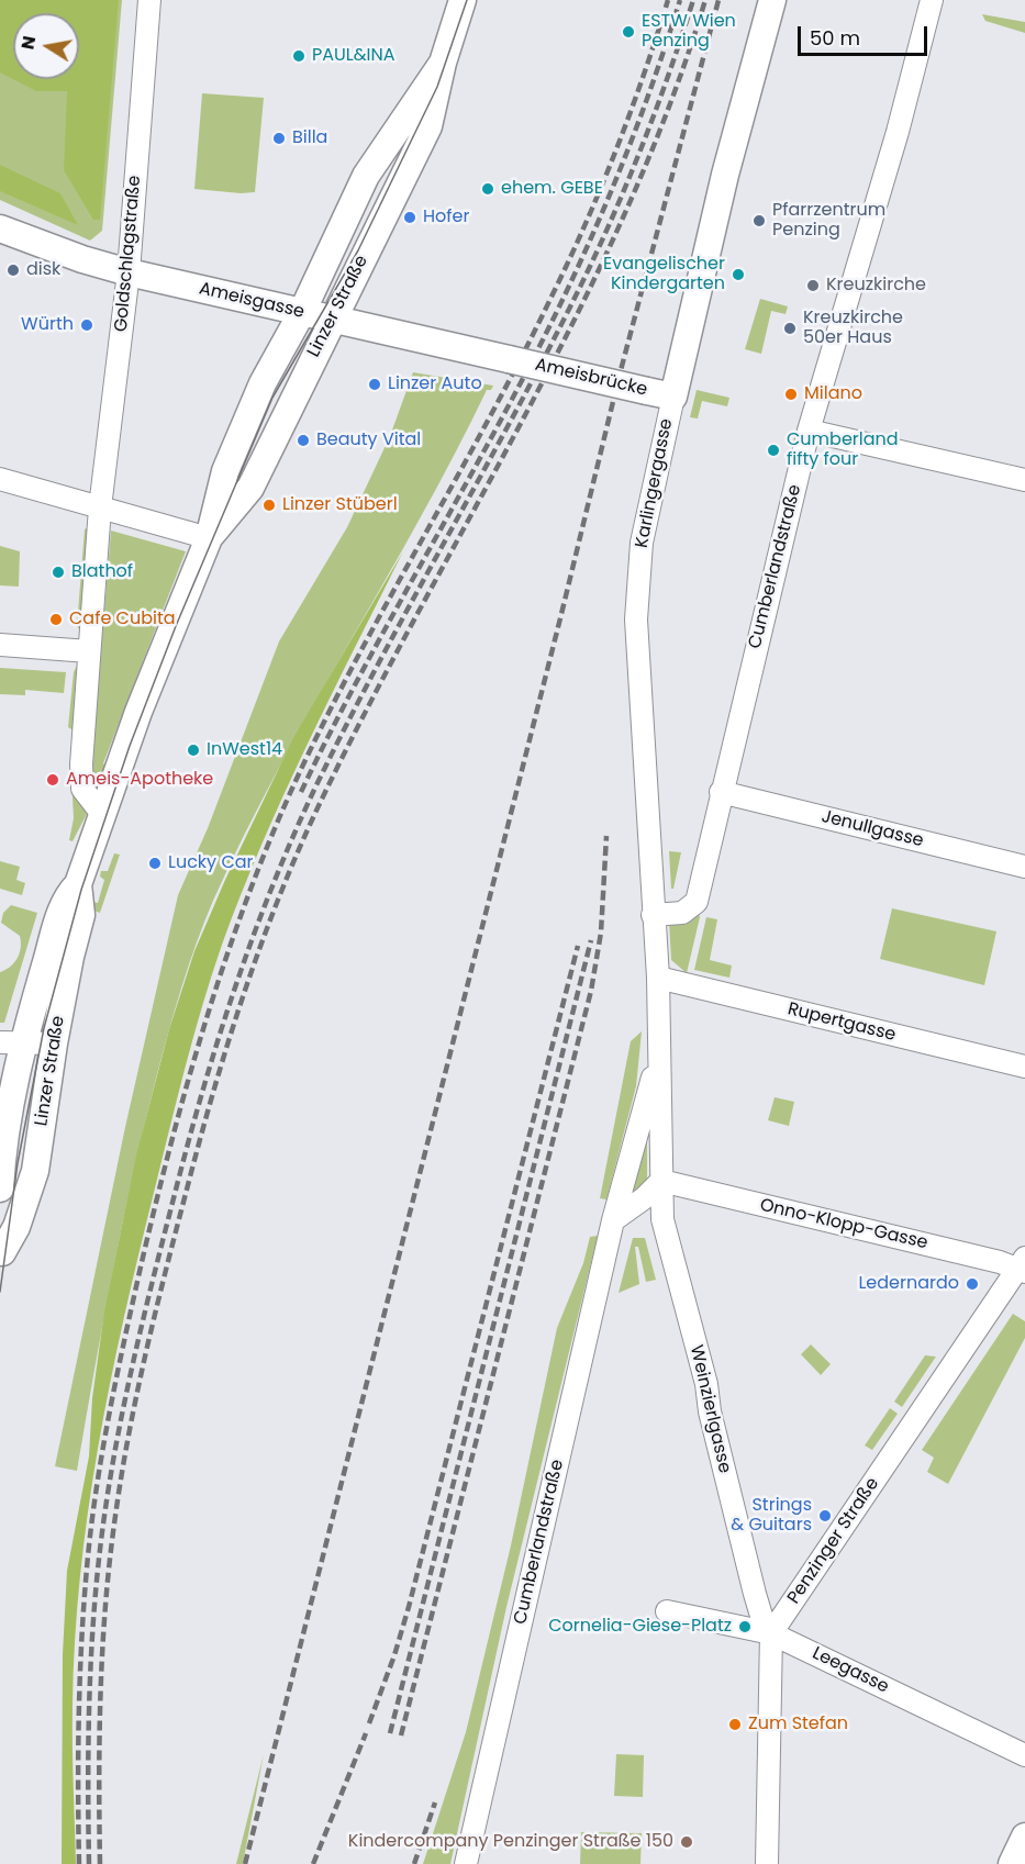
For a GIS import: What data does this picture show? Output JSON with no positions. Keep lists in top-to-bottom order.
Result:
{
  "streets": {
    "main road": [
      "Ameisgasse",
      "Linzer Straße",
      "Ameisbrücke",
      "Karlingergasse"
    ],
    "street": [
      "Goldschlagstraße",
      "Cumberlandstraße",
      "Jenullgasse",
      "Rupertgasse",
      "Onno-Klopp-Gasse",
      "Weinzierlgasse",
      "Penzinger Straße",
      "Leegasse"
    ]
  },
  "crossings": [
    ["Goldschlagstraße", "Ameisgasse"],
    ["Ameisgasse", "Linzer Straße"],
    ["Ameisgasse", "Ameisbrücke"],
    ["Ameisbrücke", "Karlingergasse"],
    ["Karlingergasse", "Cumberlandstraße"],
    ["Karlingergasse", "Rupertgasse"],
    ["Cumberlandstraße", "Jenullgasse"],
    ["Cumberlandstraße", "Rupertgasse"],
    ["Cumberlandstraße", "Onno-Klopp-Gasse"],
    ["Cumberlandstraße", "Weinzierlgasse"],
    ["Onno-Klopp-Gasse", "Weinzierlgasse"],
    ["Onno-Klopp-Gasse", "Penzinger Straße"],
    ["Weinzierlgasse", "Penzinger Straße"],
    ["Weinzierlgasse", "Leegasse"],
    ["Penzinger Straße", "Leegasse"]
  ],
  "places": [
    "ESTW Wien Penzing",
    "PAUL&INA",
    "Billa",
    "ehem. GEBE",
    "Hofer",
    "Pfarrzentrum Penzing",
    "disk",
    "Evangelischer Kindergarten",
    "Kreuzkirche",
    "Würth",
    "Kreuzkirche 50er Haus",
    "Linzer Auto",
    "Milano",
    "Beauty Vital",
    "Cumberland fifty four",
    "Linzer Stüberl",
    "Blathof",
    "Cafe Cubita",
    "InWest14",
    "Ameis-Apotheke",
    "Lucky Car",
    "Ledernardo",
    "Strings & Guitars",
    "Cornelia-Giese-Platz",
    "Zum Stefan",
    "Kindercompany Penzinger Straße 150"
  ],
  "scale_bar": "50 m",
  "north": "left"
}
